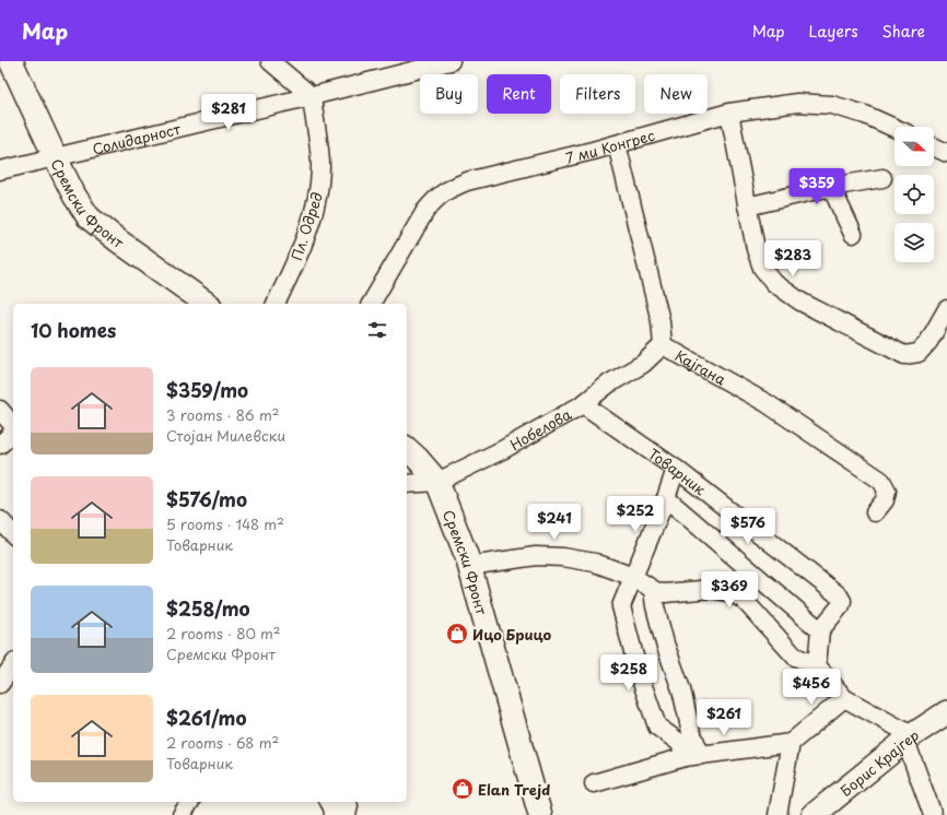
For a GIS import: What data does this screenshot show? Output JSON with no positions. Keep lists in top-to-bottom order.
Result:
{
  "streets": {
    "street": [
      "Солидарност",
      "7 ми Конгрес",
      "Сремски Фронт",
      "Пл. Одред",
      "Кајгана",
      "Нобелова",
      "Товарник",
      "Борис Крајгер"
    ]
  },
  "crossings": [
    ["Солидарност", "Сремски Фронт"],
    ["Солидарност", "Пл. Одред"],
    ["7 ми Конгрес", "Кајгана"],
    ["Сремски Фронт", "Нобелова"],
    ["Кајгана", "Нобелова"],
    ["Нобелова", "Товарник"]
  ],
  "places": {
    "shop": ["Ицо Брицо", "Elan Trejd"]
  },
  "north": "right",
  "page": {
    "header": "Map",
    "nav": ["Map", "Layers", "Share"],
    "chip": [
      "Buy",
      "Rent",
      "Filters",
      "New"
    ],
    "price": [
      "$281",
      "$359",
      "$283",
      "$252",
      "$241",
      "$576",
      "$369",
      "$258",
      "$456",
      "$261"
    ],
    "heading": "10 homes",
    "list": [
      {
        "name": "$359/mo",
        "note": "3 rooms · 86 m² · Стојан Милевски"
      },
      {
        "name": "$576/mo",
        "note": "5 rooms · 148 m² · Товарник"
      },
      {
        "name": "$258/mo",
        "note": "2 rooms · 80 m² · Сремски Фронт"
      },
      {
        "name": "$261/mo",
        "note": "2 rooms · 68 m² · Товарник"
      }
    ]
  }
}
